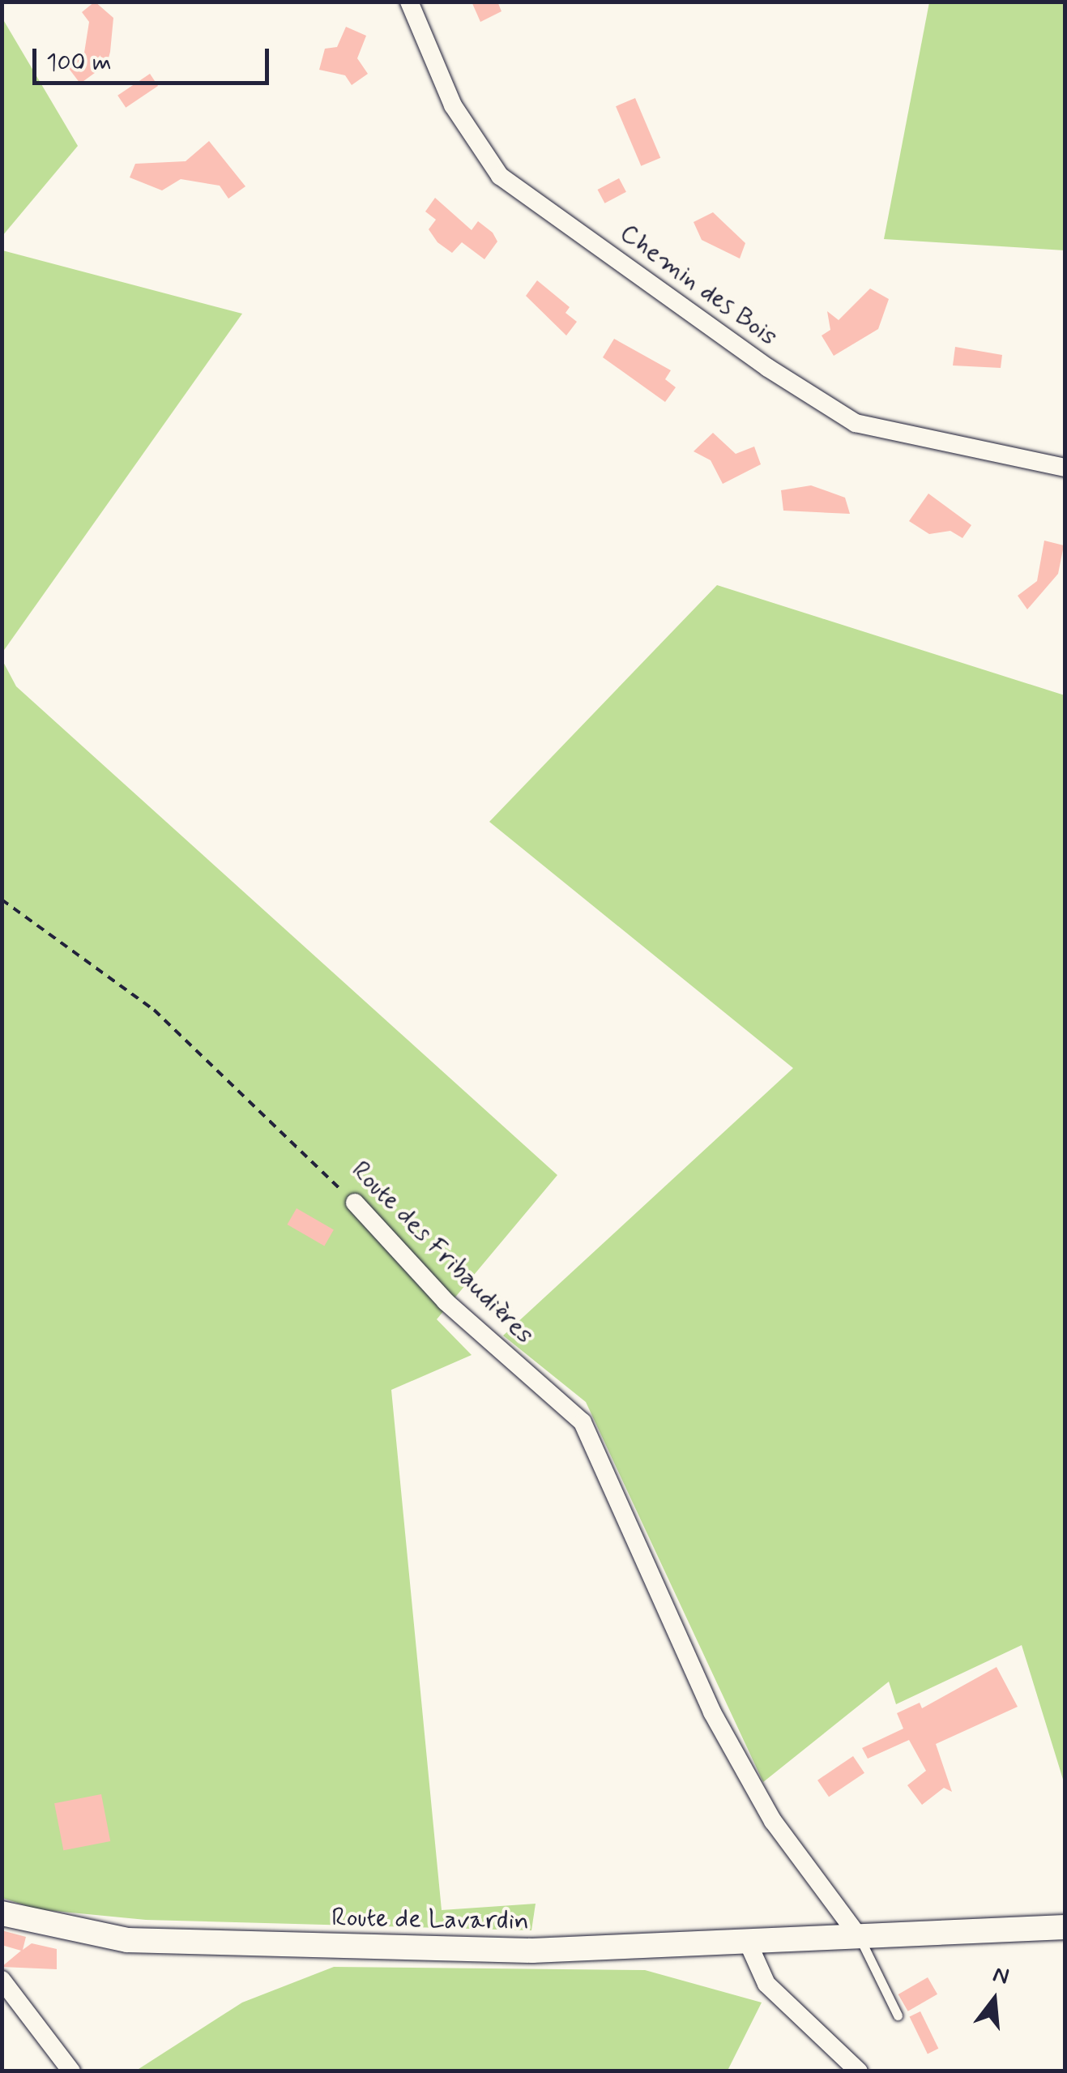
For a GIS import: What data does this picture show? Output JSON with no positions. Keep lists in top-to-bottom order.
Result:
{
  "streets": {
    "street": ["Chemin des Bois", "Route des Fribaudières", "Route de Lavardin"]
  },
  "crossings": [
    ["Route des Fribaudières", "Route de Lavardin"]
  ],
  "scale_bar": "100 m",
  "north": "top"
}
